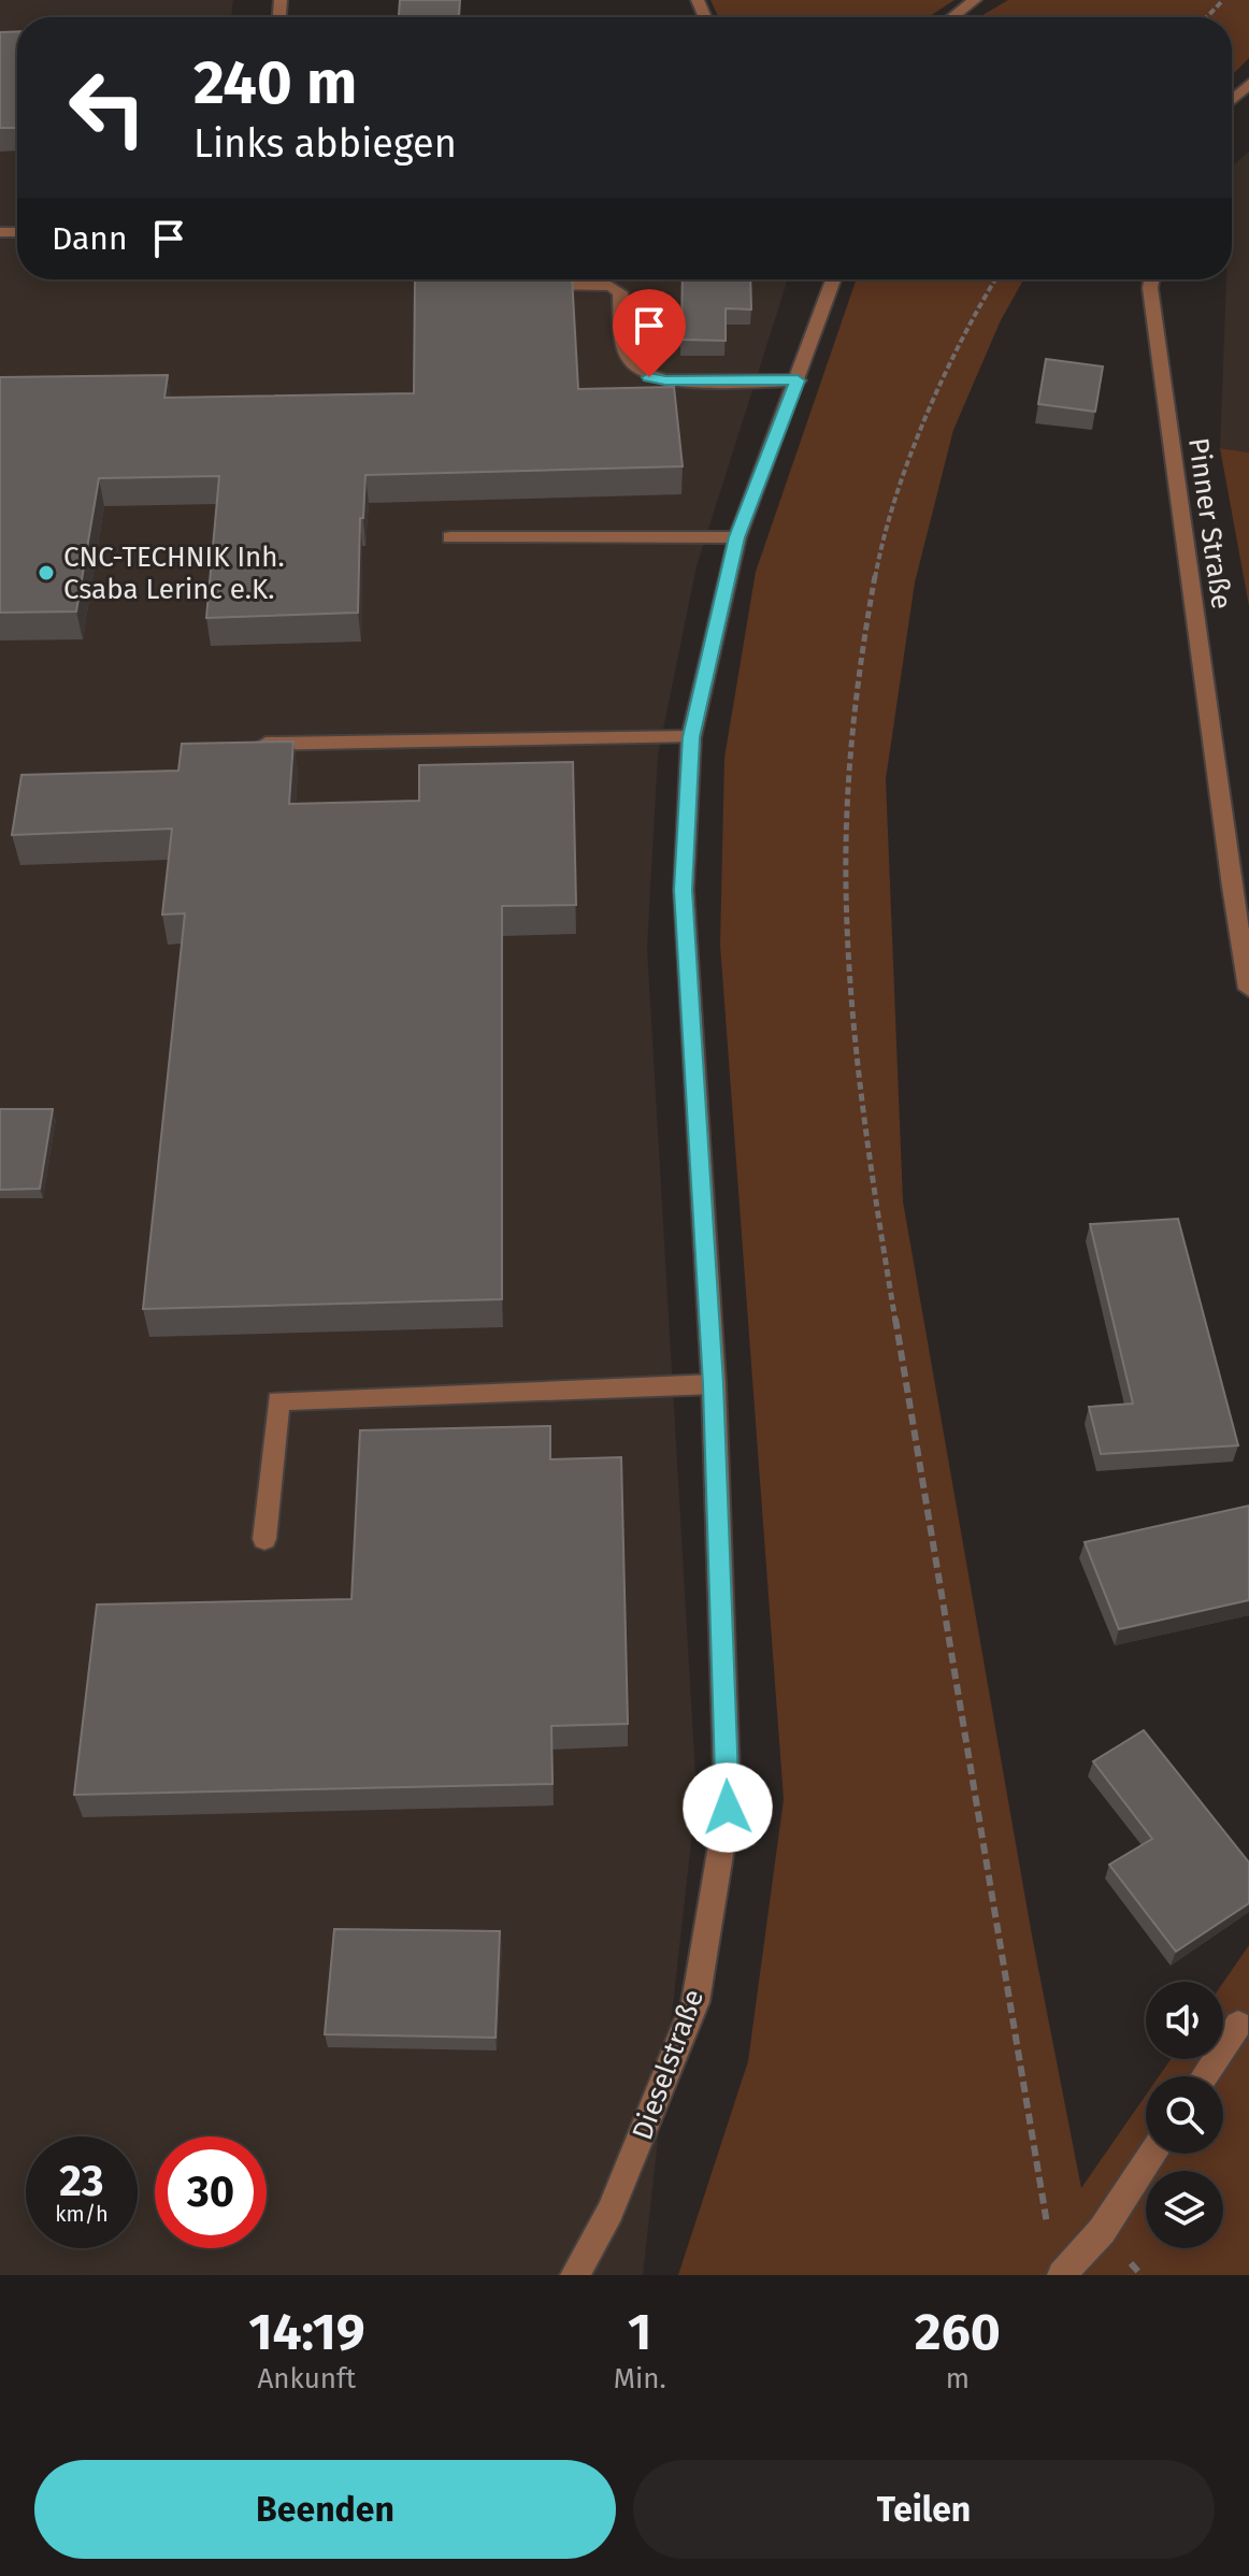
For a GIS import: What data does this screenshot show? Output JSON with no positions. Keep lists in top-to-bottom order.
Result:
{
  "streets": {
    "street": ["Pinner Straße", "Dieselstraße"]
  },
  "places": ["CNC-TECHNIK Inh. Csaba Lerinc e.K."],
  "page": {
    "turn": ["240 m", "Links abbiegen"],
    "then": "Dann",
    "speed": "23 km/h",
    "limit": "30",
    "eta": [
      "14:19",
      "Ankunft",
      "1",
      "Min.",
      "260",
      "m"
    ],
    "buttons": ["Beenden", "Teilen"]
  }
}
